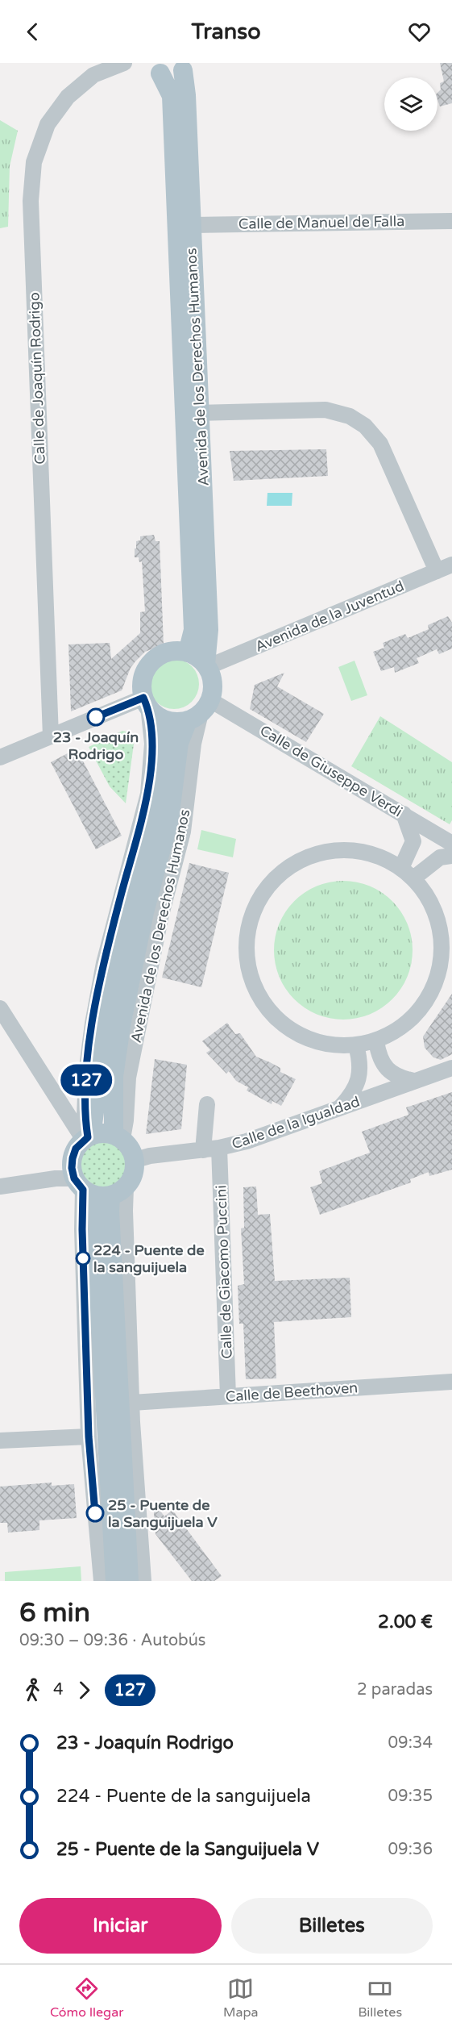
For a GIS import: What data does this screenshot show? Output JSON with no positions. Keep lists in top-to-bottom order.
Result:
{
  "streets": {
    "main road": ["Avenida de los Derechos Humanos"],
    "street": [
      "Calle de Manuel de Falla",
      "Calle de Joaquín Rodrigo",
      "Avenida de la Juventud",
      "Calle de Giuseppe Verdi",
      "Calle de la Igualdad",
      "Calle de Giacomo Puccini",
      "Calle de Beethoven"
    ]
  },
  "crossings": [
    ["Calle de Manuel de Falla", "Avenida de los Derechos Humanos"],
    ["Avenida de los Derechos Humanos", "Avenida de la Juventud"],
    ["Avenida de los Derechos Humanos", "Calle de Giuseppe Verdi"],
    ["Avenida de los Derechos Humanos", "Calle de la Igualdad"],
    ["Avenida de la Juventud", "Calle de Giuseppe Verdi"],
    ["Calle de la Igualdad", "Calle de Giacomo Puccini"],
    ["Calle de Giacomo Puccini", "Calle de Beethoven"]
  ],
  "places": ["23 - Joaquín Rodrigo", "224 - Puente de la sanguijuela", "25 - Puente de la Sanguijuela V"],
  "lines": ["bus line 127"],
  "page": {
    "header": "Transo",
    "on_map": "127",
    "heading": ["6 min", "09:30 – 09:36 · Autobús", "2.00 €"],
    "legs": ["4", "127", "2 paradas"],
    "list": [
      {
        "name": "23 - Joaquín Rodrigo",
        "value": "09:34"
      },
      {
        "name": "224 - Puente de la sanguijuela",
        "value": "09:35"
      },
      {
        "name": "25 - Puente de la Sanguijuela V",
        "value": "09:36"
      }
    ],
    "buttons": ["Iniciar", "Billetes"],
    "tabs": ["Cómo llegar", "Mapa", "Billetes"]
  }
}
